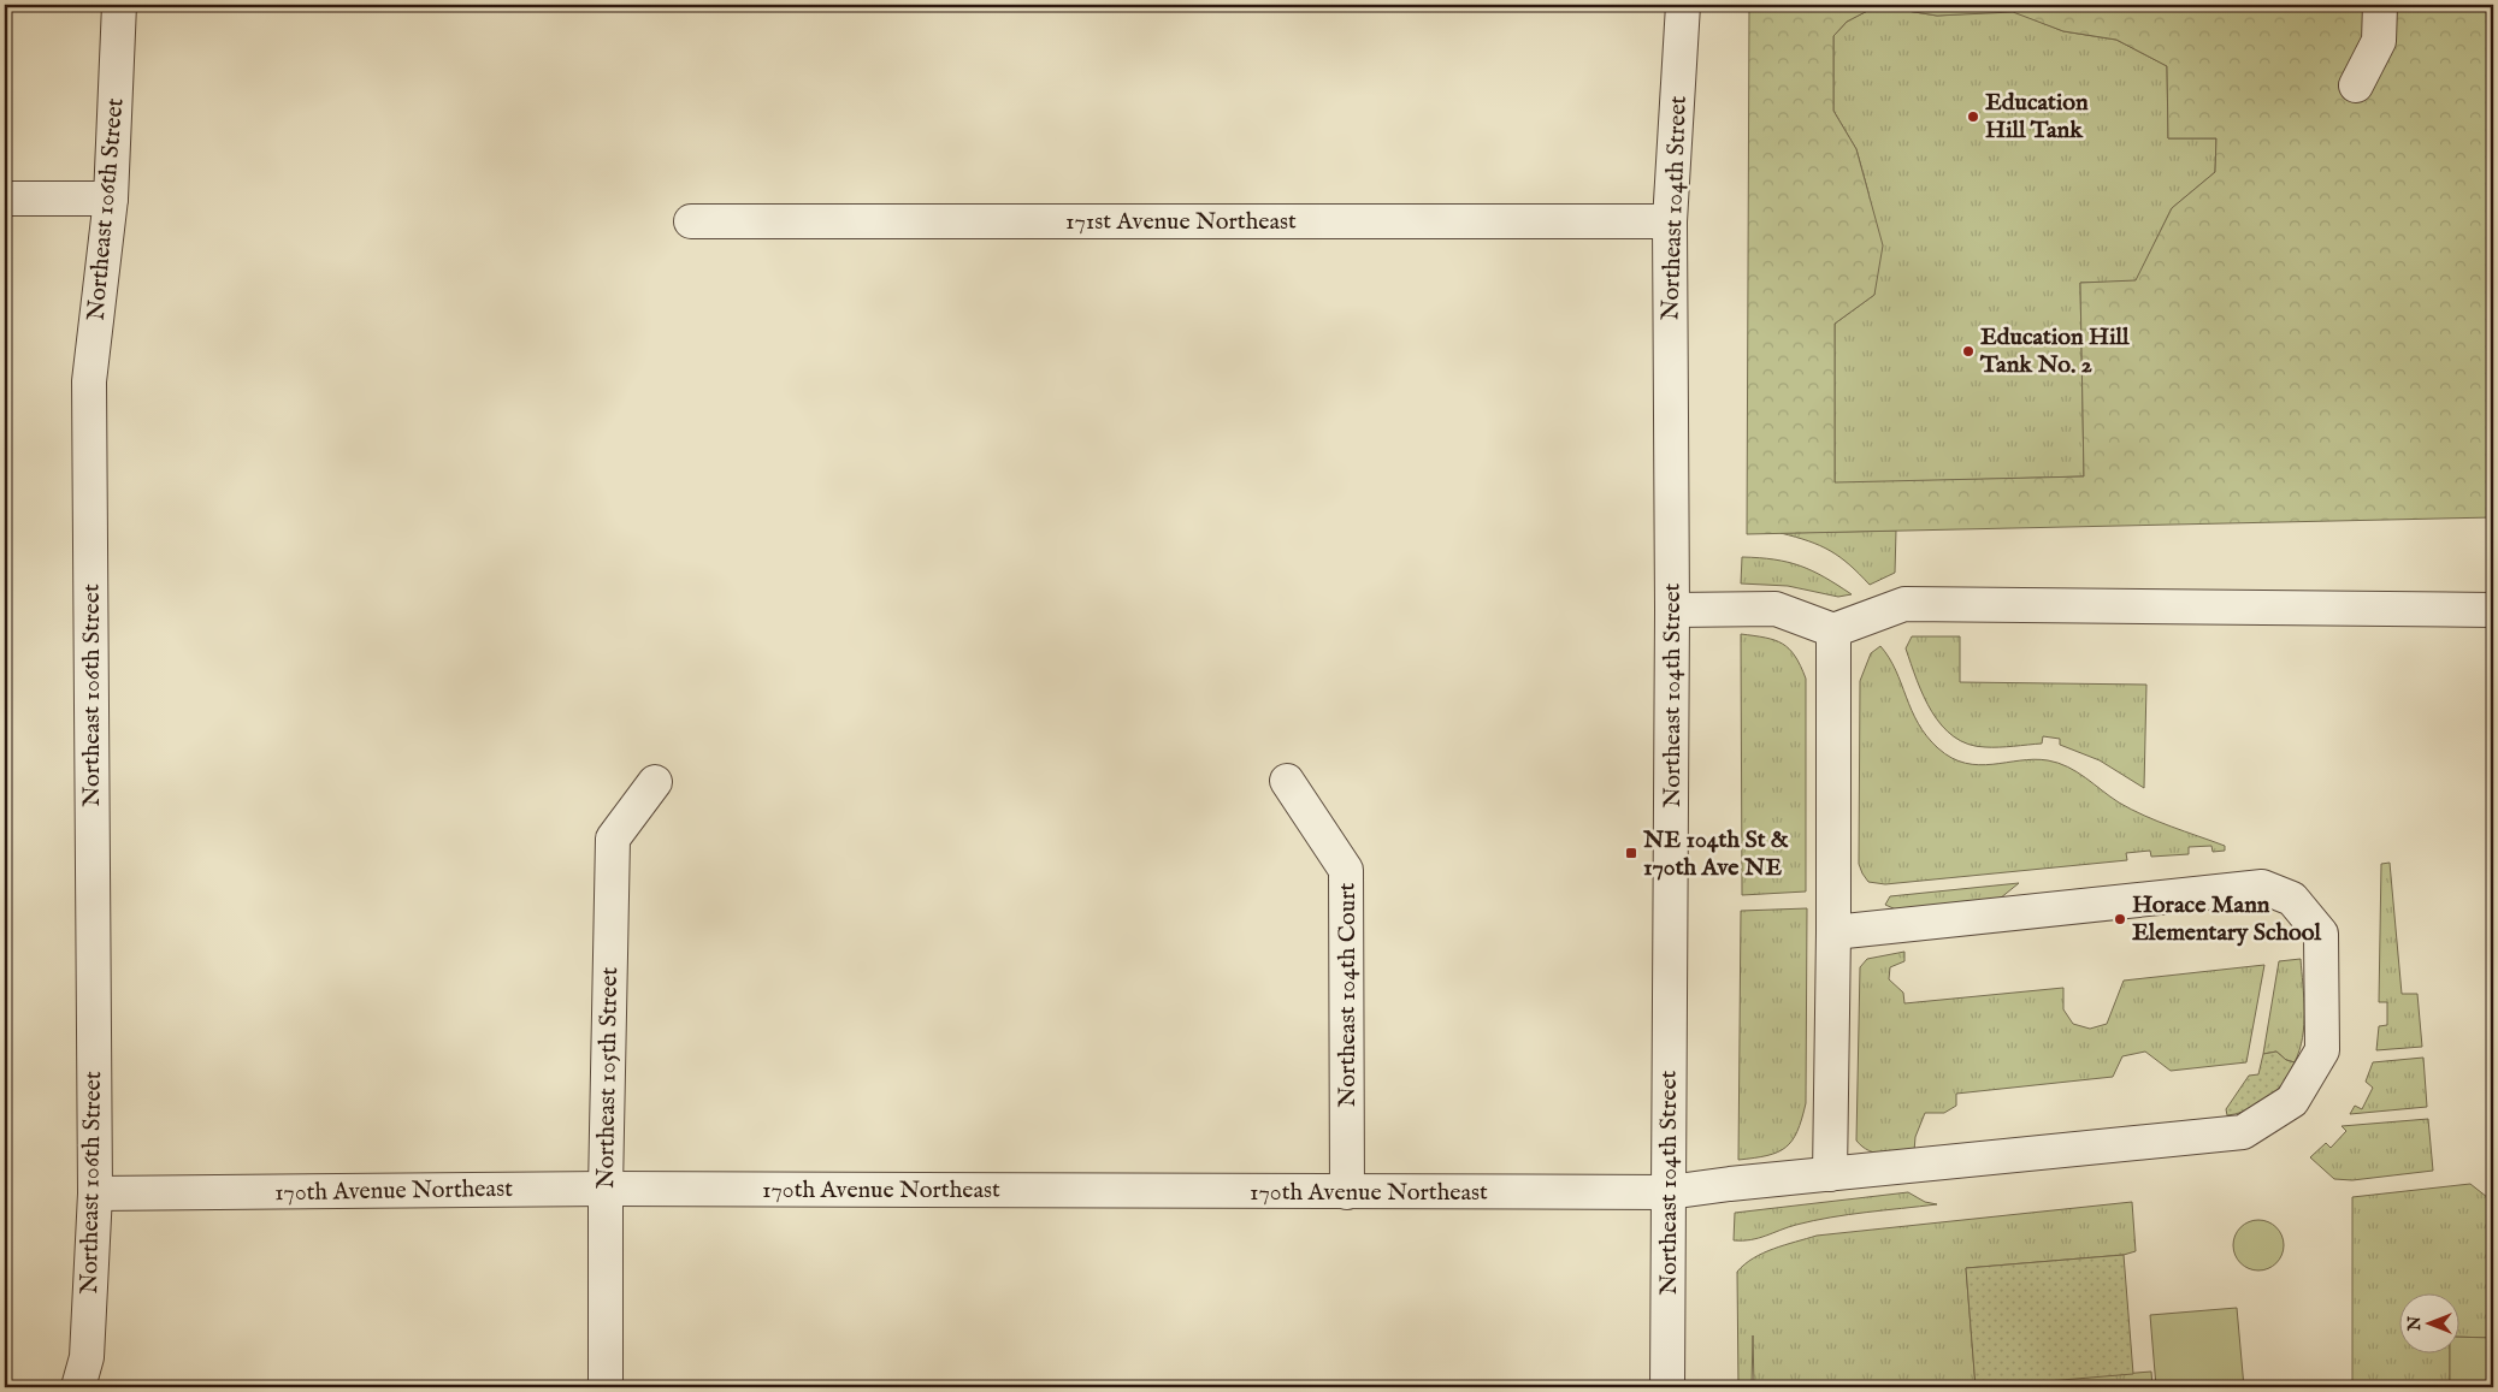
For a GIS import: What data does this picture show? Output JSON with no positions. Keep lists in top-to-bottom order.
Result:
{
  "streets": {
    "street": [
      "Northeast 104th Street",
      "Northeast 106th Street",
      "171st Avenue Northeast",
      "Northeast 104th Court",
      "Northeast 105th Street",
      "170th Avenue Northeast"
    ]
  },
  "crossings": [
    ["Northeast 104th Street", "171st Avenue Northeast"],
    ["Northeast 104th Street", "170th Avenue Northeast"],
    ["Northeast 106th Street", "170th Avenue Northeast"],
    ["Northeast 104th Court", "170th Avenue Northeast"],
    ["Northeast 105th Street", "170th Avenue Northeast"]
  ],
  "places": {
    "other": ["Education Hill Tank", "Education Hill Tank No. 2", "Horace Mann Elementary School"],
    "transit": ["NE 104th St & 170th Ave NE"]
  },
  "north": "left"
}
